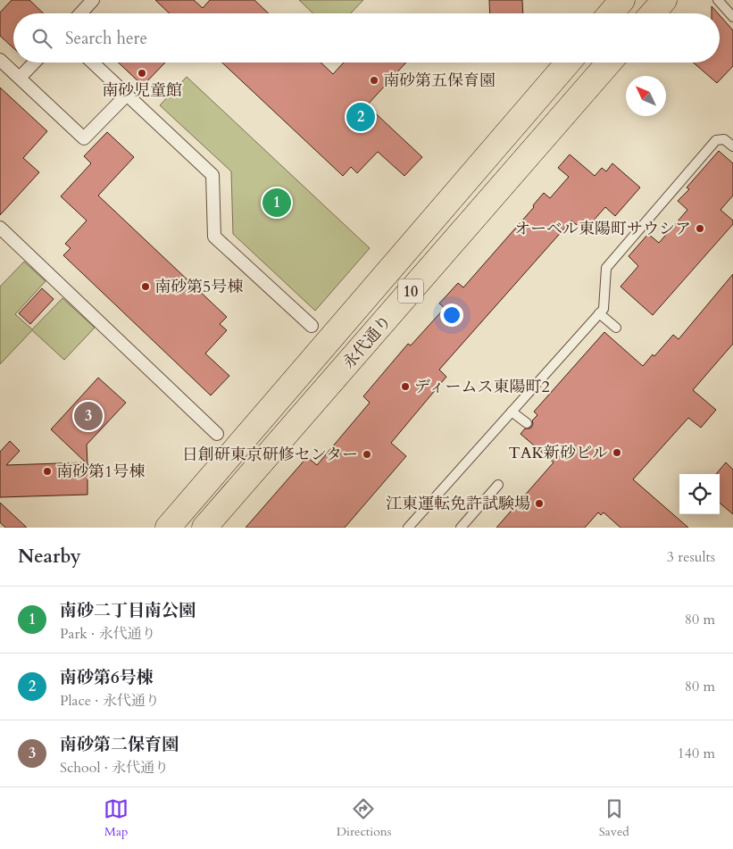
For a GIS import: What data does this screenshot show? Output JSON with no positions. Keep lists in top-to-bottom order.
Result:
{
  "streets": {
    "main road": ["10", "永代通り"]
  },
  "places": [
    "南砂児童館",
    "南砂第五保育園",
    "オーベル東陽町サウシア",
    "南砂第5号棟",
    "ディームス東陽町2",
    "TAK新砂ビル",
    "日創研東京研修センター",
    "南砂第1号棟",
    "江東運転免許試験場"
  ],
  "north": "top left",
  "page": {
    "search": "Search here",
    "pins": ["2", "1", "3"],
    "heading": ["Nearby", "3 results"],
    "list": [
      {
        "mark": "1",
        "name": "南砂二丁目南公園",
        "note": "Park · 永代通り",
        "value": "80 m"
      },
      {
        "mark": "2",
        "name": "南砂第6号棟",
        "note": "Place · 永代通り",
        "value": "80 m"
      },
      {
        "mark": "3",
        "name": "南砂第二保育園",
        "note": "School · 永代通り",
        "value": "140 m"
      }
    ],
    "nav": ["Map", "Directions", "Saved"]
  }
}
